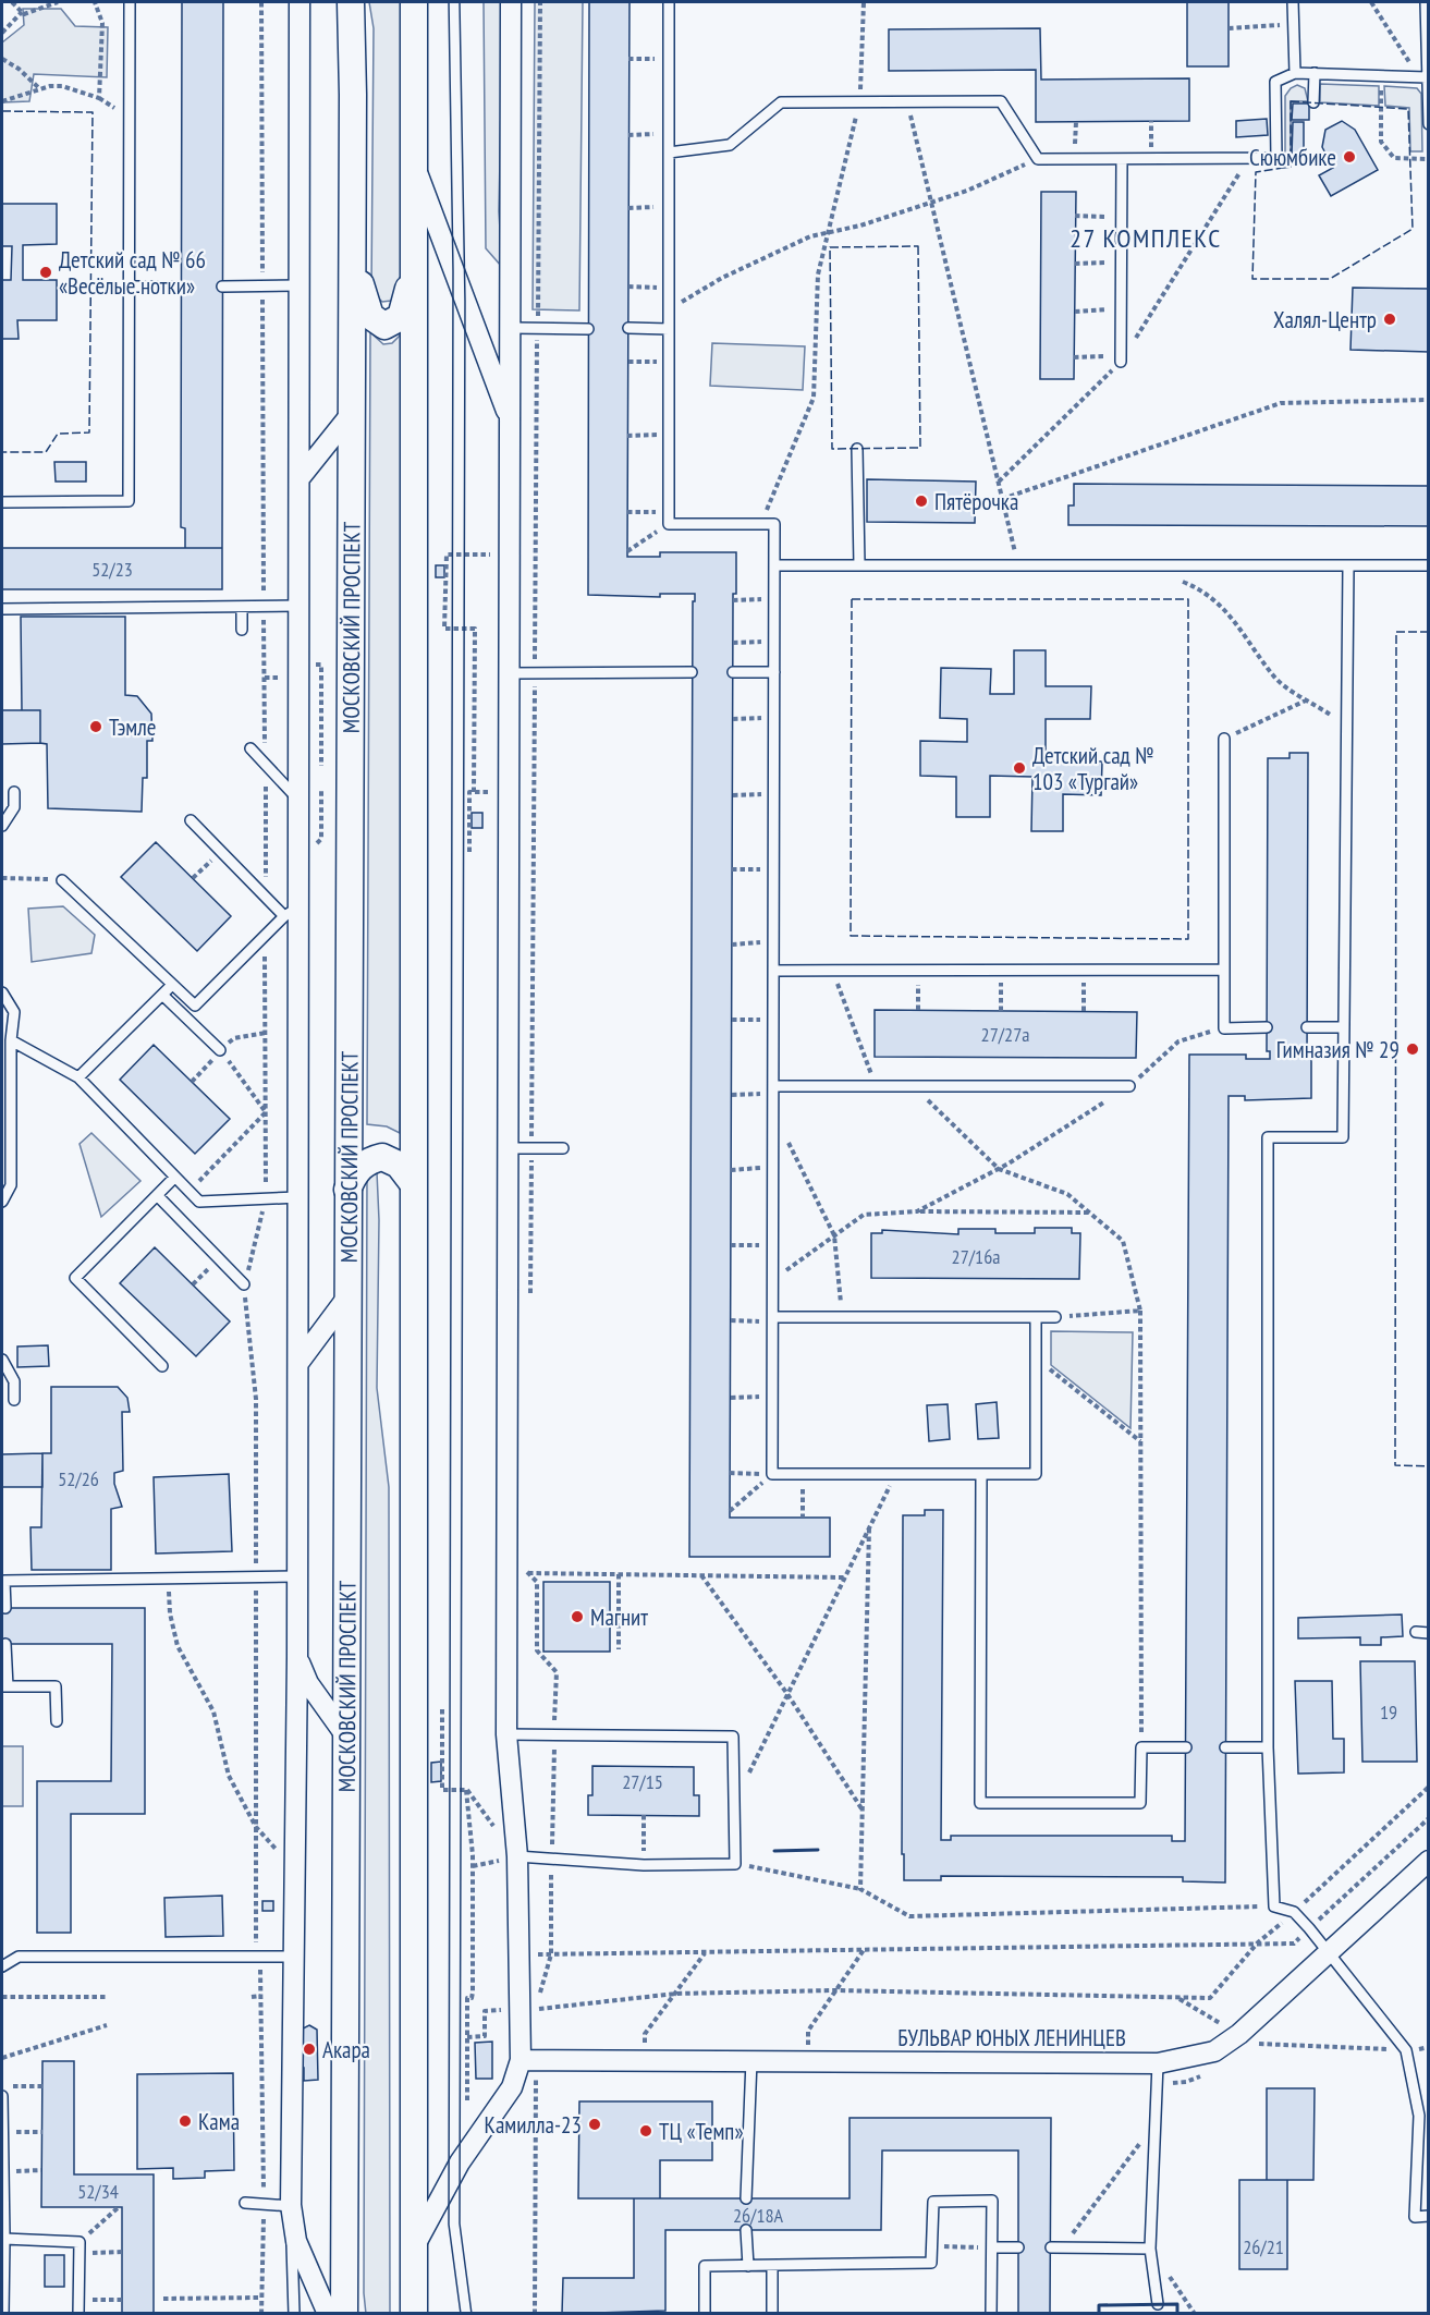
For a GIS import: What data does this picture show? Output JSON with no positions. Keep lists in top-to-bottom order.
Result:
{
  "streets": {
    "main road": ["МОСКОВСКИЙ ПРОСПЕКТ"],
    "street": ["БУЛЬВАР ЮНЫХ ЛЕНИНЦЕВ"]
  },
  "districts": ["27 КОМПЛЕКС"],
  "places": [
    "Сююмбике",
    "Детский сад № 66 «Весёлые нотки»",
    "Халял-Центр",
    "Пятёрочка",
    "Тэмле",
    "Детский сад № 103 «Тургай»",
    "Гимназия № 29",
    "Магнит",
    "Акара",
    "Кама",
    "Камилла-23",
    "ТЦ «Темп»"
  ],
  "house_numbers": [
    "52/23",
    "27/27а",
    "27/16а",
    "52/26",
    "19",
    "27/15",
    "52/34",
    "26/18А",
    "26/21"
  ]
}
